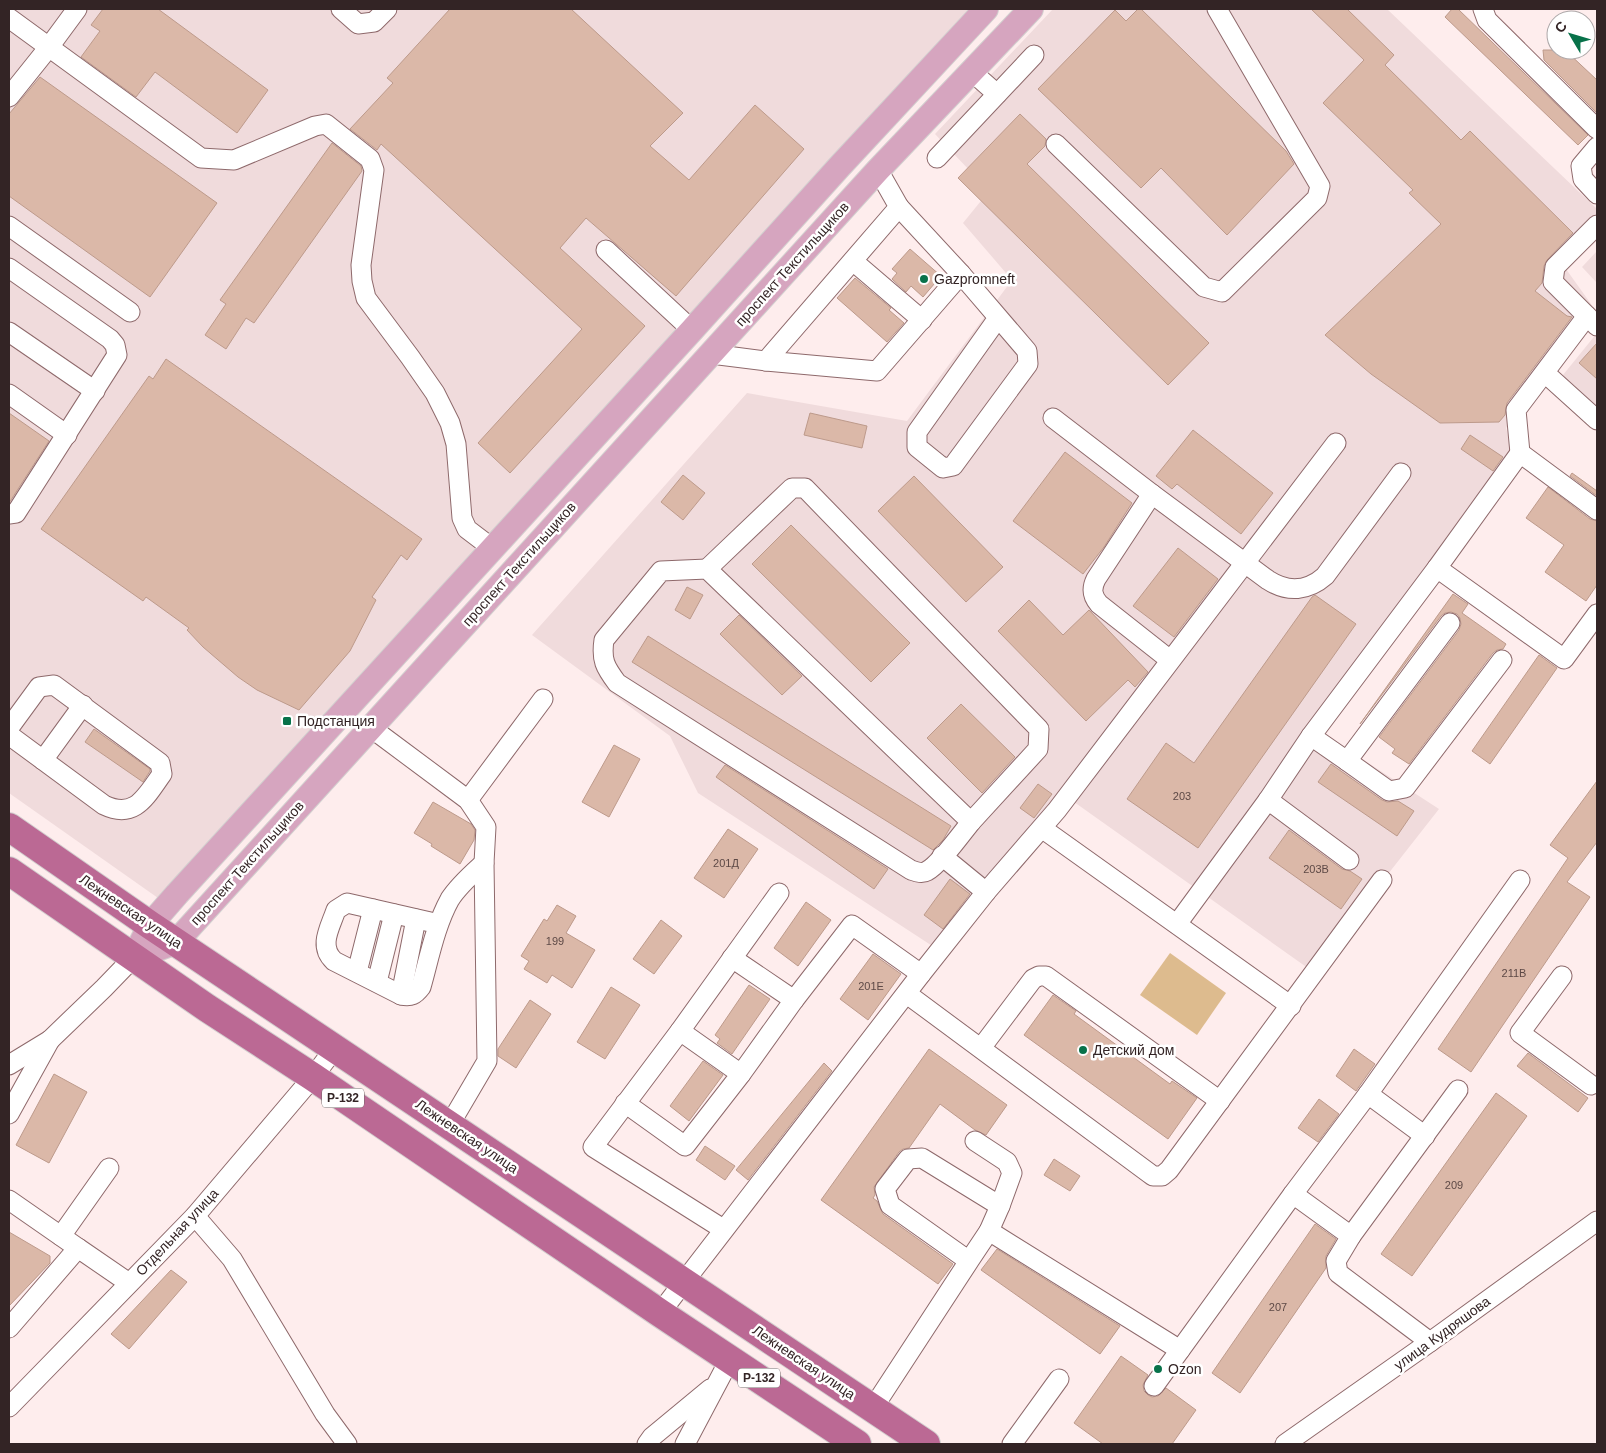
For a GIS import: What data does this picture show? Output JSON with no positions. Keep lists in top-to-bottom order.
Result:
{
  "streets": {
    "highway": ["Лежневская улица", "Р-132"],
    "main road": ["проспект Текстильщиков"],
    "street": ["Отдельная улица", "улица Кудряшова"]
  },
  "crossings": [
    ["проспект Текстильщиков", "Лежневская улица"],
    ["проспект Текстильщиков", "Р-132"],
    ["Лежневская улица", "Отдельная улица"],
    ["Р-132", "Отдельная улица"]
  ],
  "places": {
    "other": ["Gazpromneft", "Детский дом", "Ozon"],
    "transit": ["Подстанция"]
  },
  "house_numbers": [
    "203",
    "201Д",
    "203В",
    "199",
    "211В",
    "201Е",
    "209",
    "207"
  ],
  "north": "top left"
}
